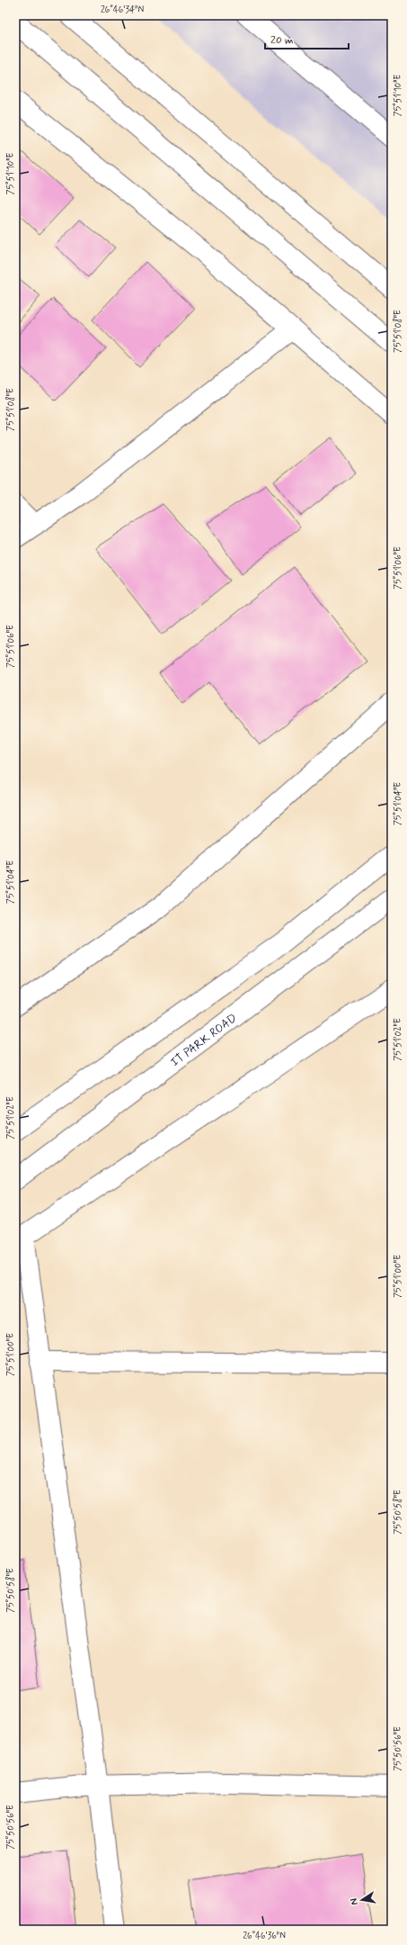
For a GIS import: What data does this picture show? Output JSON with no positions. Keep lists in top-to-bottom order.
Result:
{
  "streets": {
    "street": ["IT PARK ROAD"]
  },
  "scale_bar": "20 m",
  "north": "left",
  "coordinates": [
    "26°46'34\"N",
    "75°51'10\"E",
    "75°51'08\"E",
    "75°51'06\"E",
    "75°51'04\"E",
    "75°51'02\"E",
    "75°51'00\"E",
    "75°50'58\"E",
    "75°50'56\"E",
    "26°46'36\"N"
  ]
}
